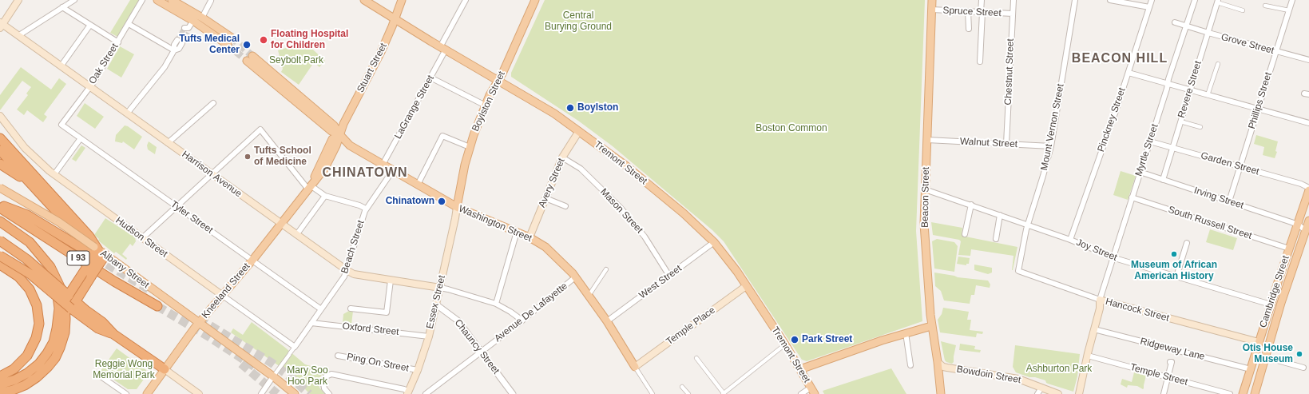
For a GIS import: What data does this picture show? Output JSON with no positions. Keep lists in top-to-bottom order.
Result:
{
  "streets": {
    "highway": ["I 93"],
    "main road": [
      "Stuart Street",
      "Boylston Street",
      "Tremont Street",
      "Harrison Avenue",
      "Avery Street",
      "Beacon Street",
      "Washington Street",
      "Hudson Street",
      "Albany Street",
      "Kneeland Street",
      "Cambridge Street",
      "Essex Street",
      "Hancock Street",
      "Temple Place",
      "Bowdoin Street"
    ],
    "street": [
      "Spruce Street",
      "Grove Street",
      "Oak Street",
      "Chestnut Street",
      "Revere Street",
      "Phillips Street",
      "LaGrange Street",
      "Pinckney Street",
      "Mount Vernon Street",
      "Walnut Street",
      "Myrtle Street",
      "Garden Street",
      "Irving Street",
      "Mason Street",
      "Tyler Street",
      "South Russell Street",
      "Beach Street",
      "Joy Street",
      "West Street",
      "Avenue De Lafayette",
      "Oxford Street",
      "Chauncy Street",
      "Ridgeway Lane",
      "Ping On Street",
      "Temple Street"
    ]
  },
  "crossings": [
    ["Spruce Street", "Chestnut Street"],
    ["Spruce Street", "Beacon Street"],
    ["Grove Street", "Revere Street"],
    ["Grove Street", "Phillips Street"],
    ["Grove Street", "Myrtle Street"],
    ["Oak Street", "Harrison Avenue"],
    ["Oak Street", "Tyler Street"],
    ["Stuart Street", "Tremont Street"],
    ["Stuart Street", "Washington Street"],
    ["Stuart Street", "Kneeland Street"],
    ["Chestnut Street", "Walnut Street"],
    ["Revere Street", "Garden Street"],
    ["Revere Street", "Irving Street"],
    ["Phillips Street", "Garden Street"],
    ["Phillips Street", "Irving Street"],
    ["Boylston Street", "Tremont Street"],
    ["Boylston Street", "Washington Street"],
    ["Boylston Street", "Essex Street"],
    ["LaGrange Street", "Tremont Street"],
    ["LaGrange Street", "Washington Street"],
    ["Pinckney Street", "Joy Street"],
    ["Mount Vernon Street", "Walnut Street"],
    ["Mount Vernon Street", "Joy Street"],
    ["Mount Vernon Street", "Hancock Street"],
    ["Walnut Street", "Beacon Street"],
    ["Myrtle Street", "Garden Street"],
    ["Myrtle Street", "Irving Street"],
    ["Myrtle Street", "South Russell Street"],
    ["Myrtle Street", "Joy Street"],
    ["Myrtle Street", "Hancock Street"],
    ["Tremont Street", "Avery Street"],
    ["Tremont Street", "West Street"],
    ["Tremont Street", "Temple Place"],
    ["Garden Street", "Cambridge Street"],
    ["Harrison Avenue", "Beach Street"],
    ["Harrison Avenue", "Kneeland Street"],
    ["Harrison Avenue", "Essex Street"],
    ["Avery Street", "Mason Street"],
    ["Avery Street", "Washington Street"],
    ["Beacon Street", "Joy Street"],
    ["Beacon Street", "Bowdoin Street"],
    ["Irving Street", "Cambridge Street"],
    ["Mason Street", "West Street"],
    ["Tyler Street", "Beach Street"],
    ["Tyler Street", "Kneeland Street"],
    ["South Russell Street", "Cambridge Street"],
    ["Washington Street", "Beach Street"],
    ["Washington Street", "West Street"],
    ["Washington Street", "Kneeland Street"],
    ["Washington Street", "Essex Street"],
    ["Washington Street", "Avenue De Lafayette"],
    ["Washington Street", "Temple Place"],
    ["Hudson Street", "Beach Street"],
    ["Hudson Street", "Kneeland Street"],
    ["Beach Street", "Albany Street"],
    ["Beach Street", "Oxford Street"],
    ["Joy Street", "Cambridge Street"],
    ["Albany Street", "Kneeland Street"],
    ["Cambridge Street", "Hancock Street"],
    ["Cambridge Street", "Ridgeway Lane"],
    ["Essex Street", "Oxford Street"],
    ["Essex Street", "Chauncy Street"],
    ["Essex Street", "Ping On Street"],
    ["Avenue De Lafayette", "Chauncy Street"]
  ],
  "districts": ["BEACON HILL", "CHINATOWN"],
  "parks": [
    "Central Burying Ground",
    "Seybolt Park",
    "Boston Common",
    "Reggie Wong Memorial Park",
    "Ashburton Park",
    "Mary Soo Hoo Park"
  ],
  "places": [
    "Floating Hospital for Children",
    "Tufts Medical Center",
    "Boylston",
    "Tufts School of Medicine",
    "Chinatown",
    "Museum of African American History",
    "Park Street",
    "Otis House Museum"
  ]
}
